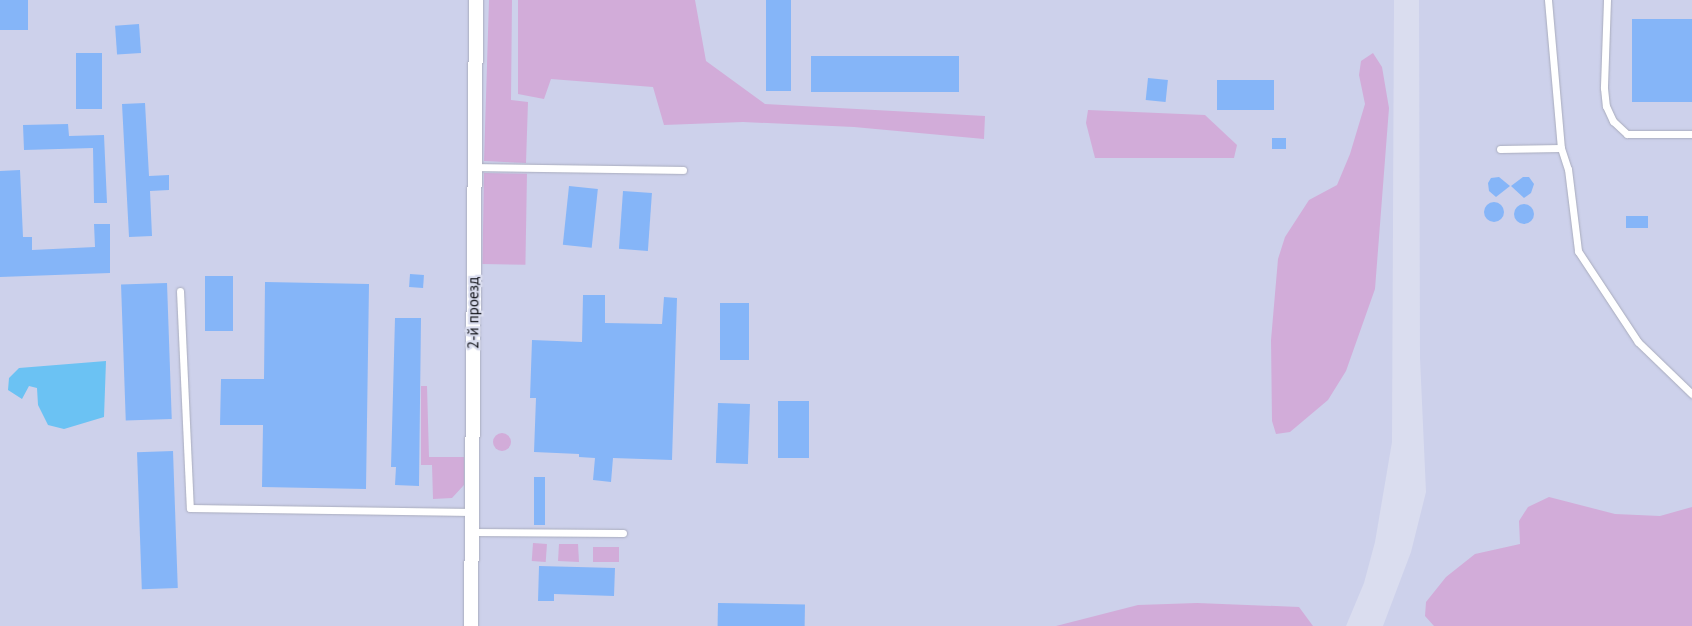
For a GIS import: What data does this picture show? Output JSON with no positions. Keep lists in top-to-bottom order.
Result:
{
  "streets": {
    "street": ["2-й проезд"]
  }
}
